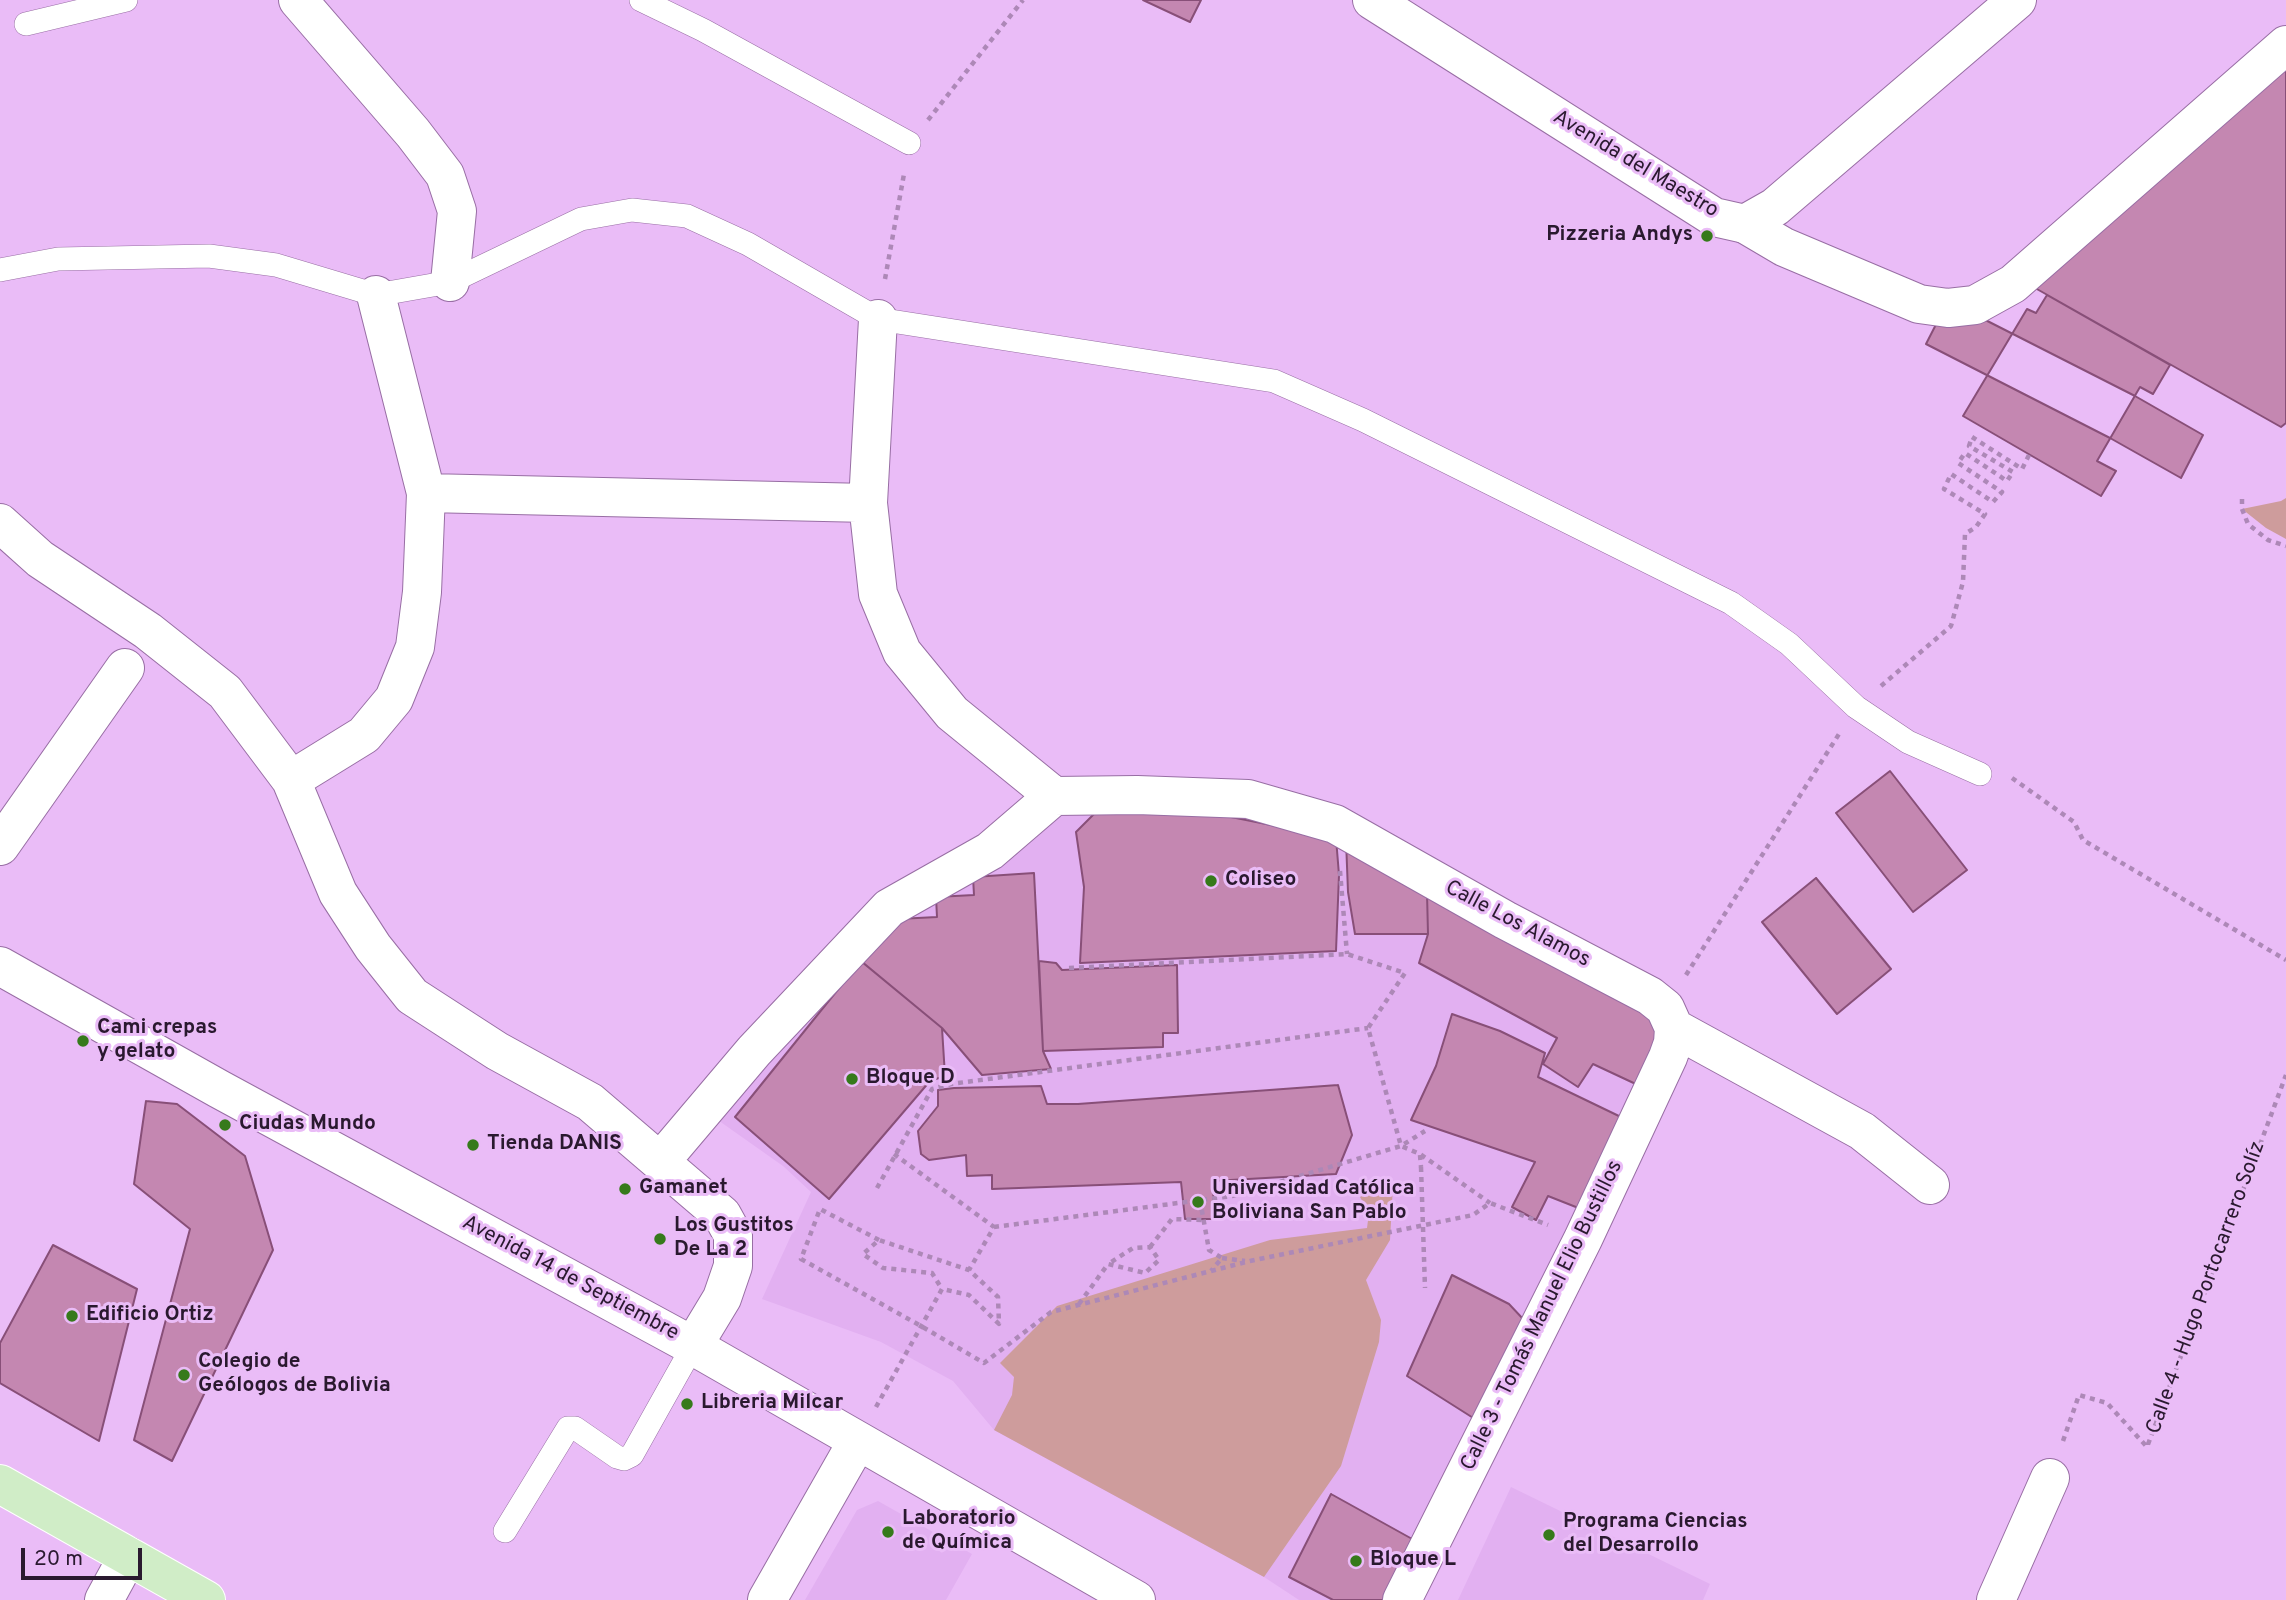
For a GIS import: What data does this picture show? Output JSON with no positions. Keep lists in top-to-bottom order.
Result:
{
  "streets": {
    "street": [
      "Avenida del Maestro",
      "Calle Los Alamos",
      "Avenida 14 de Septiembre",
      "Calle 3 - Tomás Manuel Elio Bustillos"
    ],
    "path": ["Calle 4 - Hugo Portocarrero Solíz"]
  },
  "crossings": [
    ["Calle Los Alamos", "Calle 3 - Tomás Manuel Elio Bustillos"]
  ],
  "places": [
    "Pizzeria Andys",
    "Coliseo",
    "Cami crepas y gelato",
    "Bloque D",
    "Ciudas Mundo",
    "Tienda DANIS",
    "Gamanet",
    "Universidad Católica Boliviana San Pablo",
    "Los Gustitos De La 2",
    "Edificio Ortiz",
    "Colegio de Geólogos de Bolivia",
    "Libreria Milcar",
    "Laboratorio de Química",
    "Programa Ciencias del Desarrollo",
    "Bloque L"
  ],
  "scale_bar": "20 m"
}
